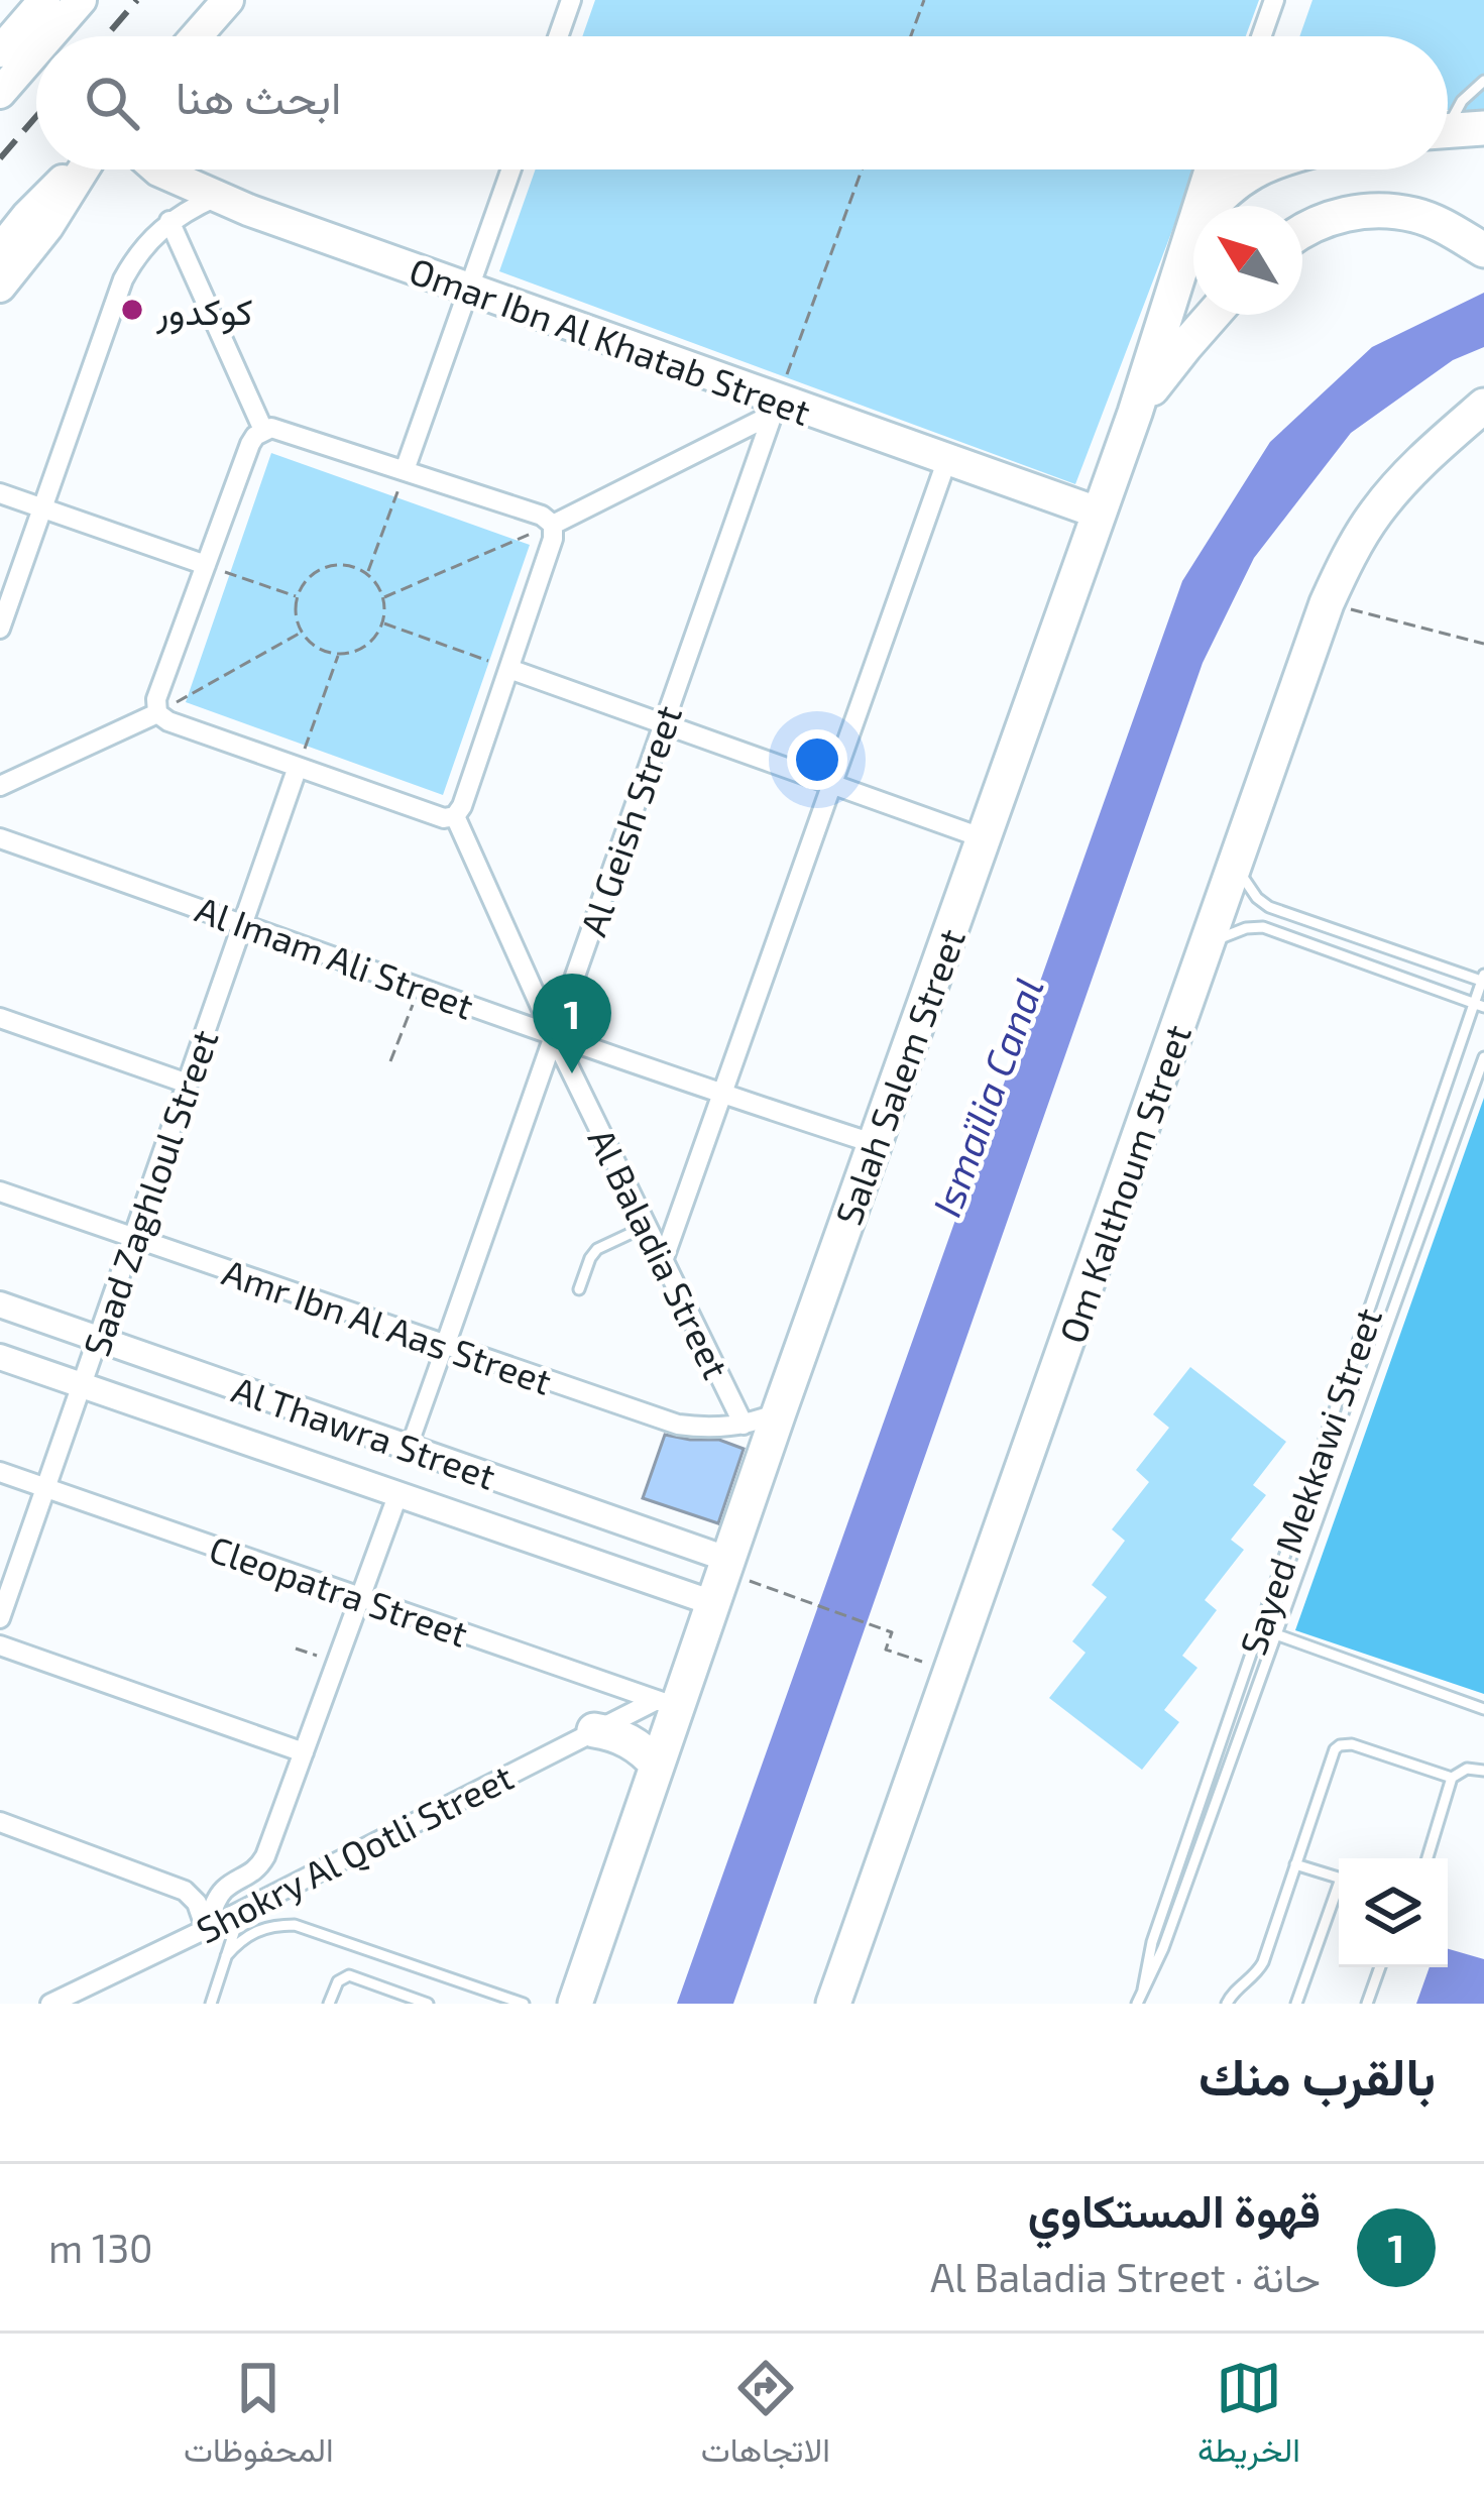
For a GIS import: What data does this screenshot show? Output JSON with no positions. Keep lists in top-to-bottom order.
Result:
{
  "streets": {
    "highway": ["Salah Salem Street", "Om Kalthoum Street"],
    "main road": ["Omar Ibn Al Khatab Street"],
    "street": [
      "Al Geish Street",
      "Al Imam Ali Street",
      "Saad Zaghloul Street",
      "Al Baladia Street",
      "Amr Ibn Al Aas Street",
      "Al Thawra Street",
      "Cleopatra Street",
      "Shokry Al Qotli Street"
    ],
    "lane": ["Sayed Mekkawi Street"]
  },
  "crossings": [
    ["Omar Ibn Al Khatab Street", "Al Geish Street"],
    ["Omar Ibn Al Khatab Street", "Salah Salem Street"],
    ["Al Geish Street", "Al Imam Ali Street"],
    ["Al Geish Street", "Al Baladia Street"],
    ["Al Geish Street", "Amr Ibn Al Aas Street"],
    ["Al Geish Street", "Al Thawra Street"],
    ["Al Imam Ali Street", "Salah Salem Street"],
    ["Al Imam Ali Street", "Saad Zaghloul Street"],
    ["Al Imam Ali Street", "Al Baladia Street"],
    ["Salah Salem Street", "Amr Ibn Al Aas Street"],
    ["Salah Salem Street", "Al Thawra Street"],
    ["Salah Salem Street", "Cleopatra Street"],
    ["Salah Salem Street", "Shokry Al Qotli Street"],
    ["Saad Zaghloul Street", "Amr Ibn Al Aas Street"],
    ["Saad Zaghloul Street", "Al Thawra Street"],
    ["Saad Zaghloul Street", "Cleopatra Street"],
    ["Al Baladia Street", "Amr Ibn Al Aas Street"],
    ["Cleopatra Street", "Shokry Al Qotli Street"]
  ],
  "water": ["Ismaïlia Canal"],
  "places": ["كوكدور"],
  "north": "top left",
  "page": {
    "search": "ابحث هنا",
    "pins": "1",
    "heading": "بالقرب منك",
    "list": [
      {
        "mark": "1",
        "name": "قهوة المستكاوي",
        "note": "حانة · Al Baladia Street",
        "value": "130 m"
      }
    ],
    "nav": ["الخريطة", "الاتجاهات", "المحفوظات"]
  }
}
